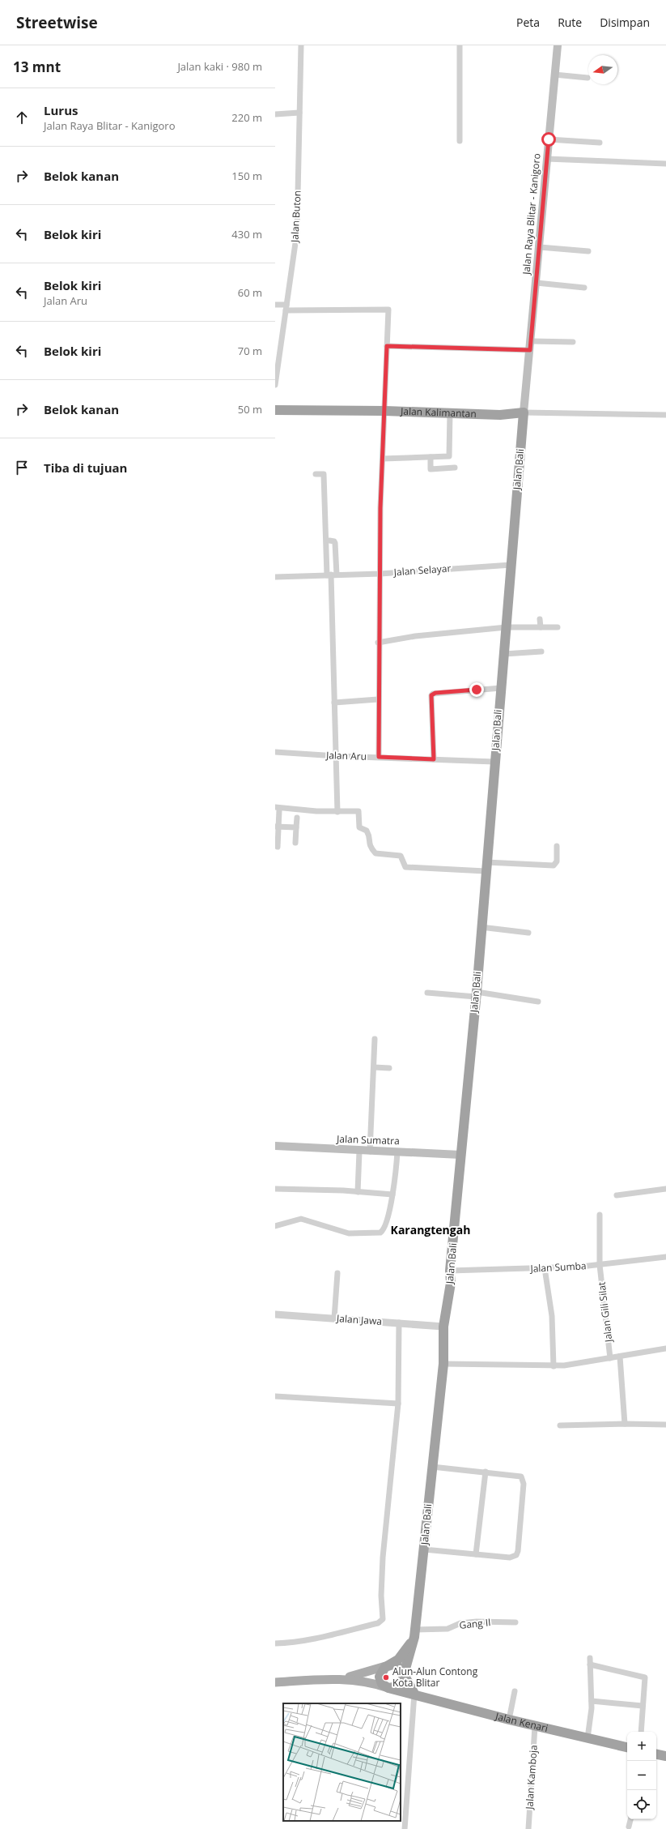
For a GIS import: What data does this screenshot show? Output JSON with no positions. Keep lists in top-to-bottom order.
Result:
{
  "streets": {
    "highway": ["Jalan Kalimantan", "Jalan Bali", "Jalan Kenari"],
    "main road": ["Jalan Raya Blitar - Kanigoro", "Jalan Sumatra"],
    "street": [
      "Jalan Buton",
      "Jalan Selayar",
      "Jalan Aru",
      "Jalan Sumba",
      "Jalan Gili Silat",
      "Jalan Jawa",
      "Gang II",
      "Jalan Kamboja"
    ]
  },
  "crossings": [
    ["Jalan Raya Blitar - Kanigoro", "Jalan Bali"],
    ["Jalan Kalimantan", "Jalan Bali"],
    ["Jalan Bali", "Jalan Selayar"],
    ["Jalan Bali", "Jalan Aru"],
    ["Jalan Bali", "Jalan Sumatra"],
    ["Jalan Bali", "Jalan Sumba"],
    ["Jalan Bali", "Jalan Jawa"],
    ["Jalan Bali", "Gang II"],
    ["Jalan Bali", "Jalan Kenari"],
    ["Jalan Sumba", "Jalan Gili Silat"],
    ["Jalan Kenari", "Jalan Kamboja"]
  ],
  "districts": ["Karangtengah"],
  "places": ["Alun-Alun Contong Kota Blitar"],
  "north": "left",
  "page": {
    "header": "Streetwise",
    "nav": ["Peta", "Rute", "Disimpan"],
    "heading": ["13 mnt", "Jalan kaki · 980 m"],
    "list": [
      ["Lurus", "Jalan Raya Blitar - Kanigoro", "220 m"],
      ["Belok kanan", "150 m"],
      ["Belok kiri", "430 m"],
      ["Belok kiri", "Jalan Aru", "60 m"],
      ["Belok kiri", "70 m"],
      ["Belok kanan", "50 m"],
      "Tiba di tujuan"
    ],
    "map_buttons": ["+", "−"]
  }
}
